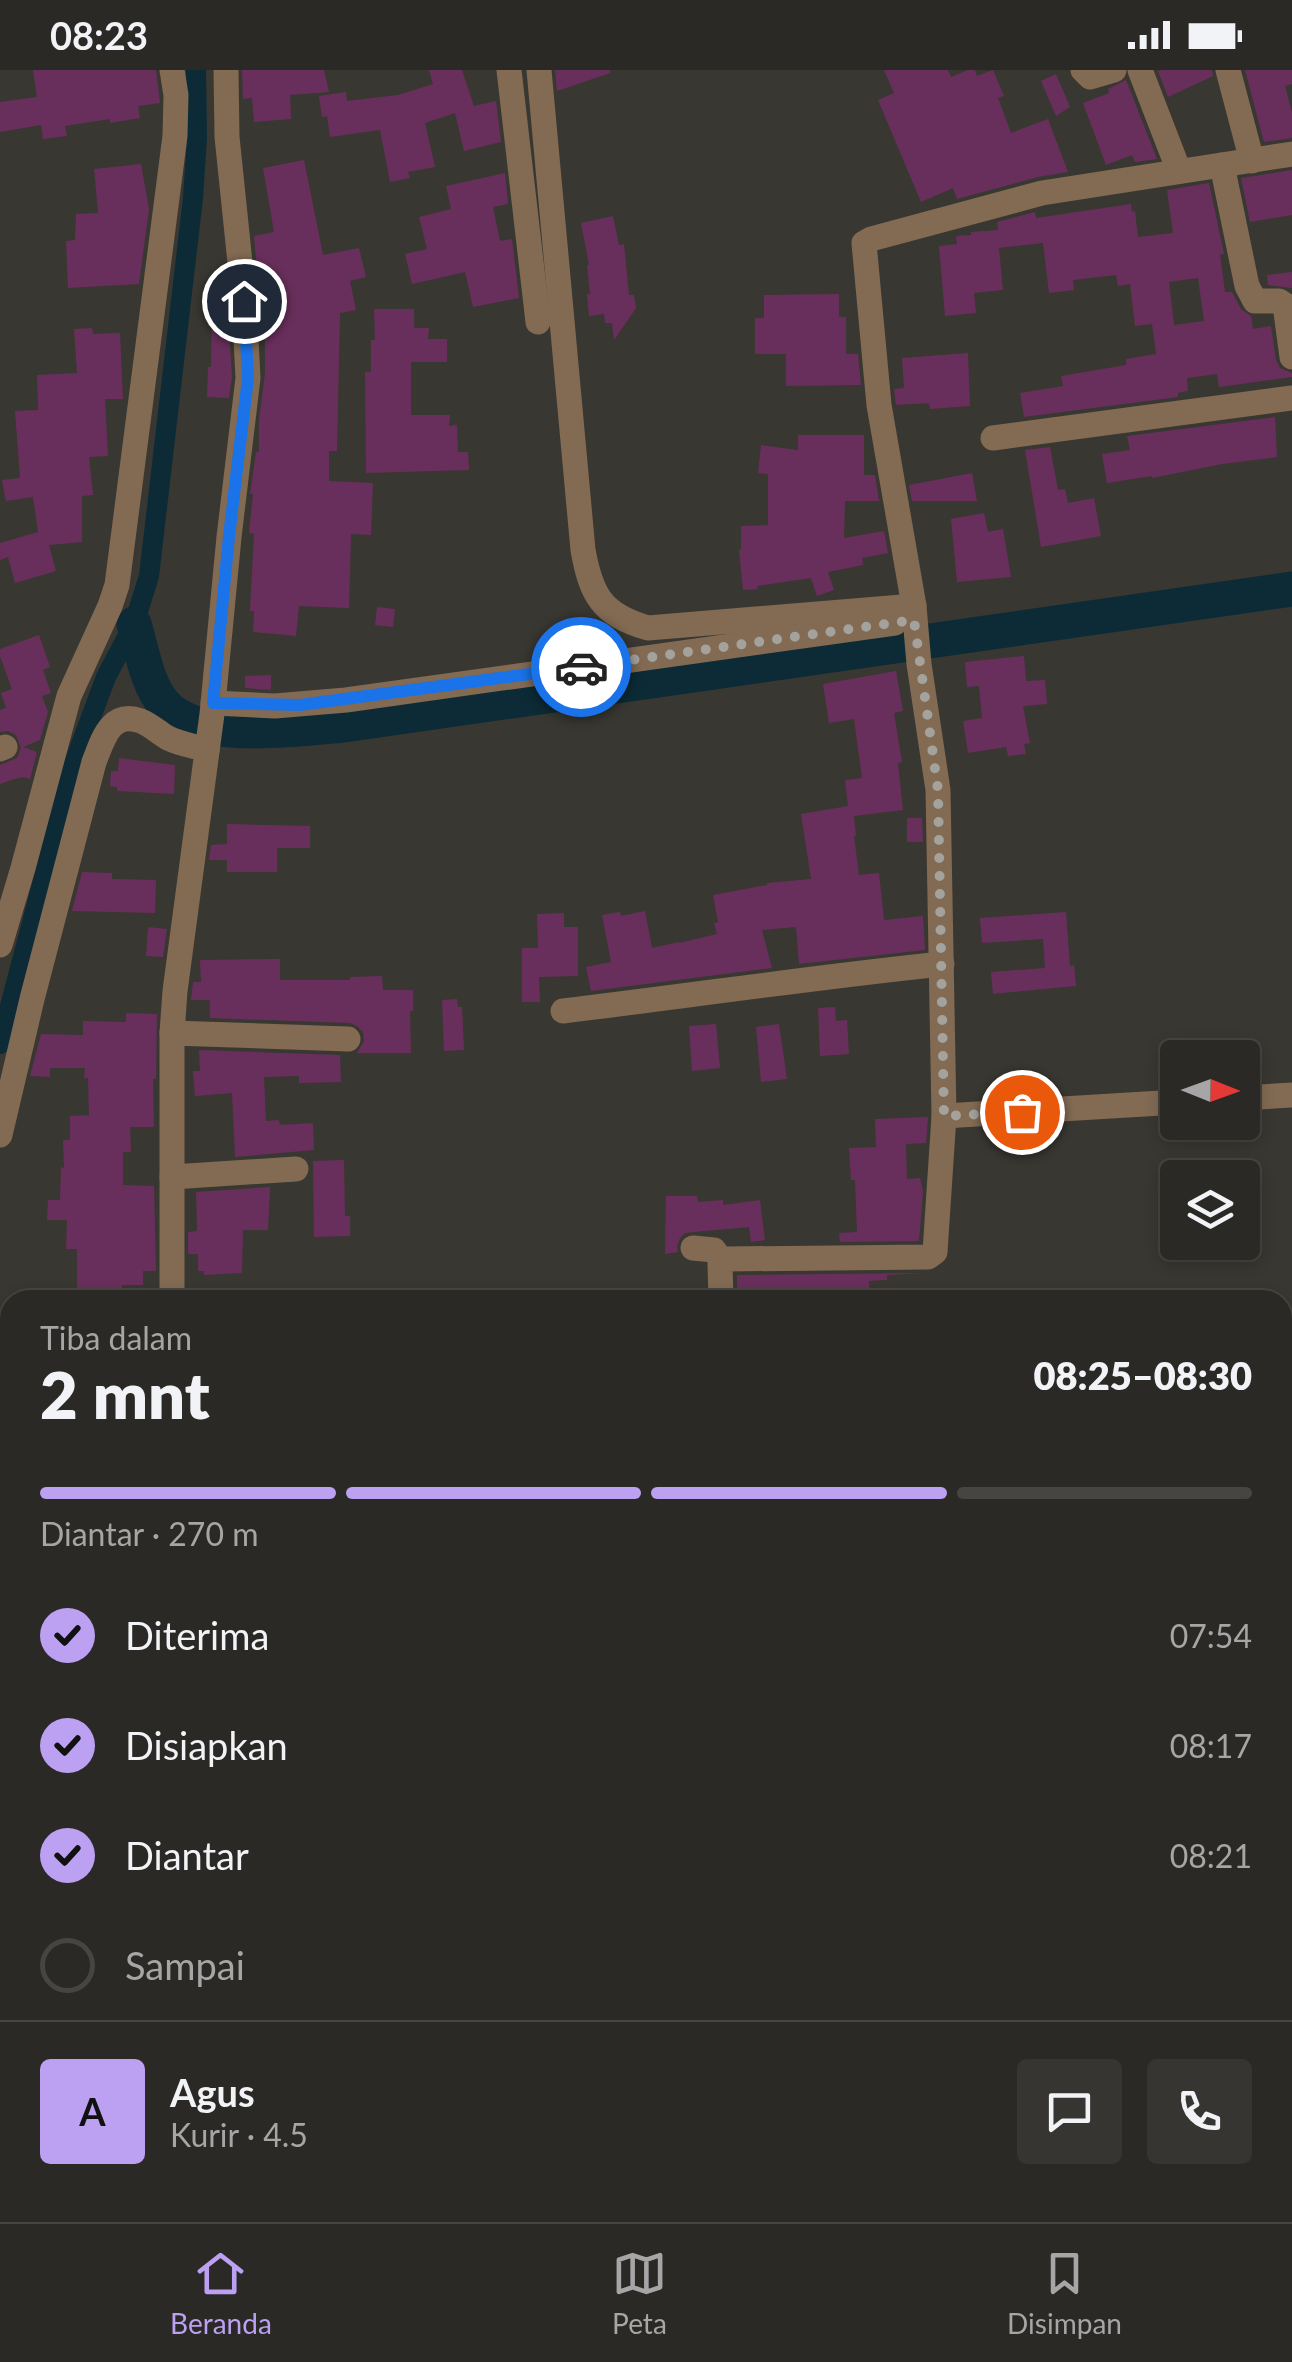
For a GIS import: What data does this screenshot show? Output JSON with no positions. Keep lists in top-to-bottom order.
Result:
{
  "north": "right",
  "page": {
    "status": "08:23",
    "heading": ["2 mnt", "Tiba dalam", "08:25–08:30"],
    "panel": ["Agus", "Kurir · 4.5"],
    "bar": "Diantar · 270 m",
    "list": [
      ["Diterima", "07:54"],
      ["Disiapkan", "08:17"],
      ["Diantar", "08:21"],
      "Sampai"
    ],
    "round": "A",
    "tabs": ["Beranda", "Peta", "Disimpan"]
  }
}
